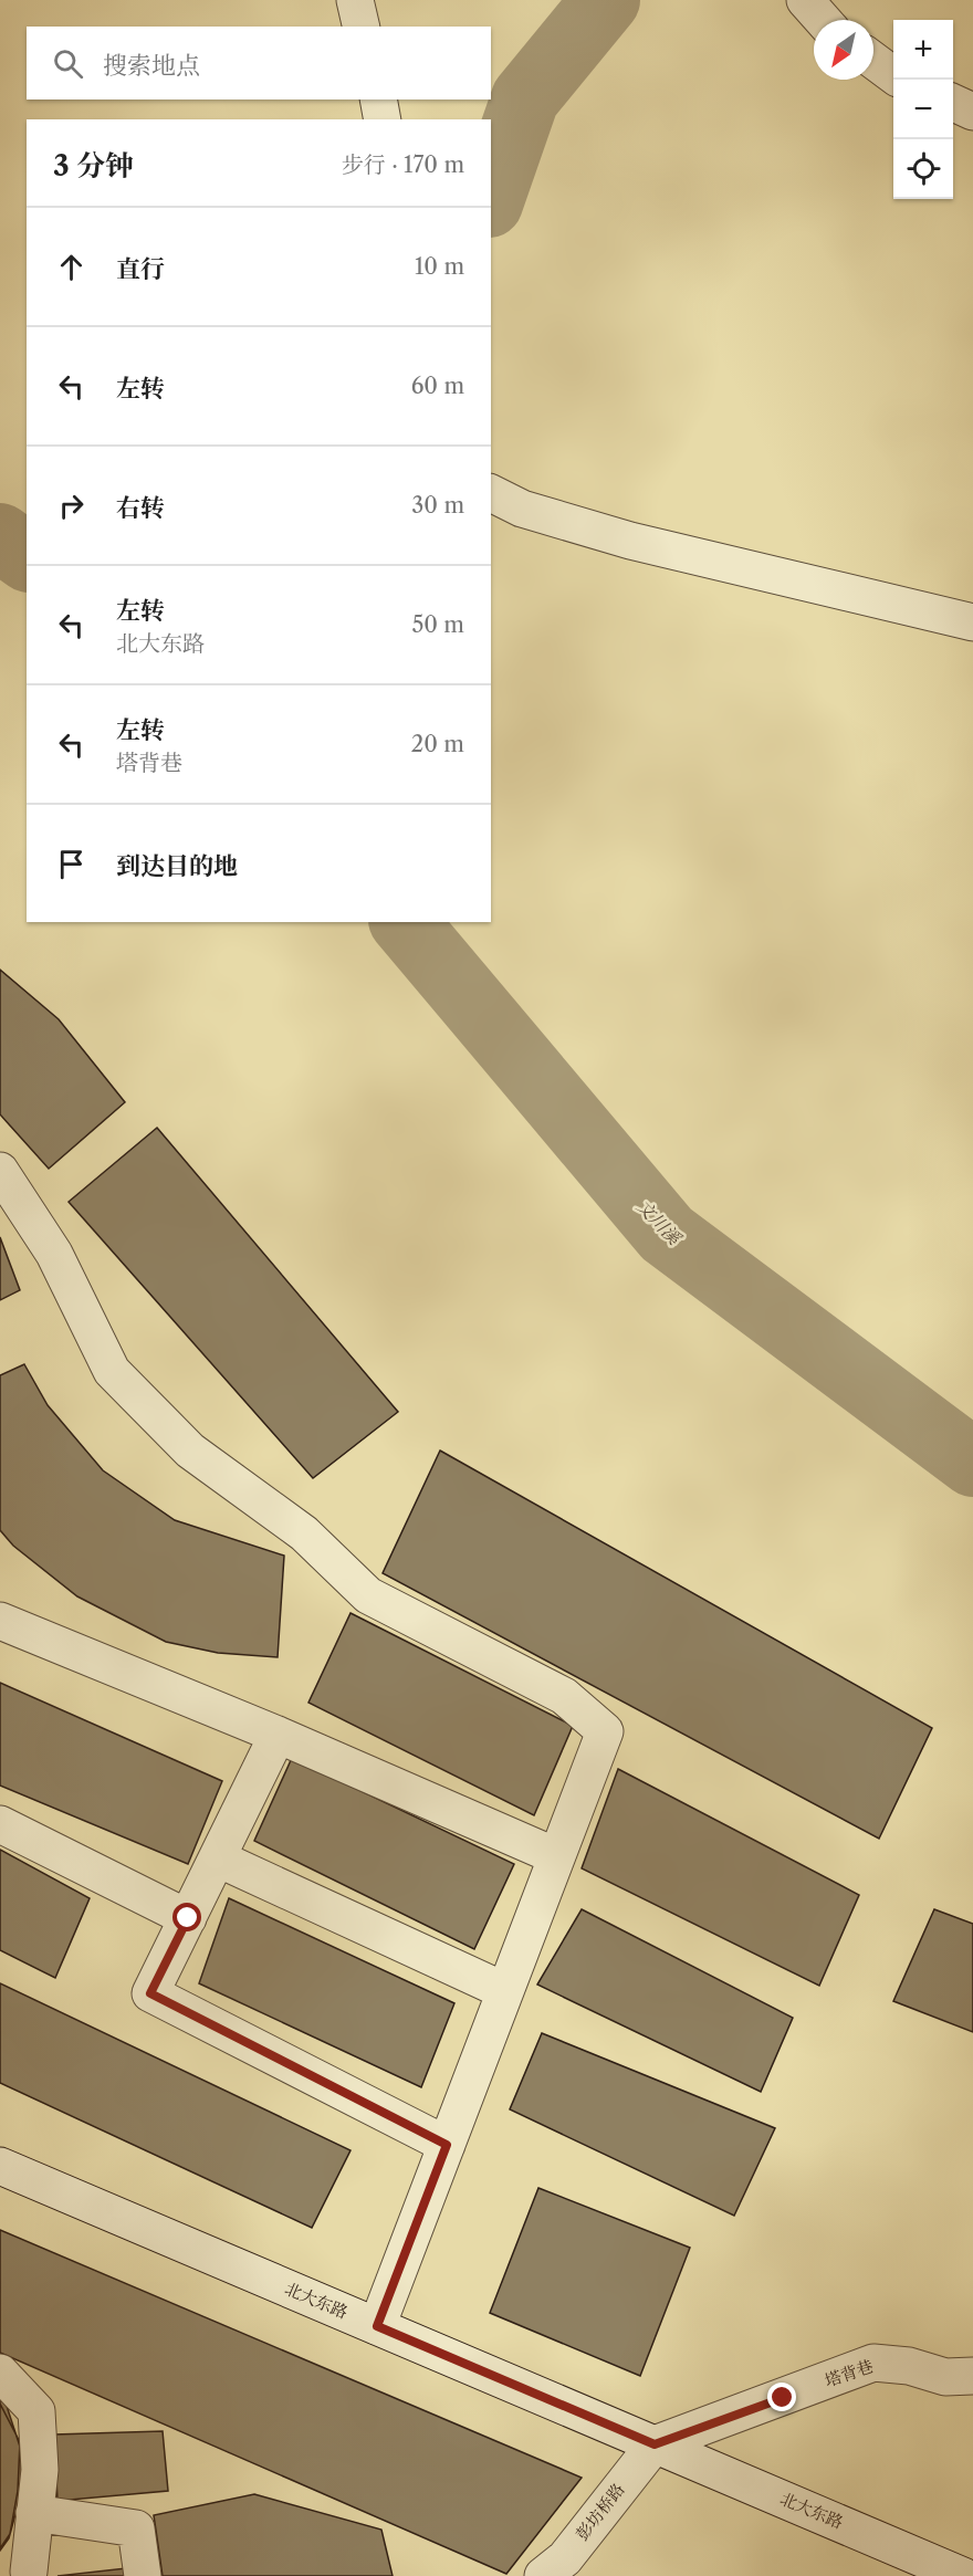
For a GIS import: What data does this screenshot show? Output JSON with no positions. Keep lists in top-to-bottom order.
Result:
{
  "streets": {
    "street": ["北大东路", "塔背巷", "彭坊桥路"]
  },
  "crossings": [
    ["北大东路", "塔背巷"],
    ["北大东路", "彭坊桥路"],
    ["塔背巷", "彭坊桥路"]
  ],
  "water": ["文川溪"],
  "north": "bottom left",
  "page": {
    "map_buttons": ["+", "−"],
    "search": "搜索地点",
    "heading": ["3 分钟", "步行 · 170 m"],
    "list": [
      ["直行", "10 m"],
      ["左转", "60 m"],
      ["右转", "30 m"],
      ["左转", "北大东路", "50 m"],
      ["左转", "塔背巷", "20 m"],
      "到达目的地"
    ]
  }
}
